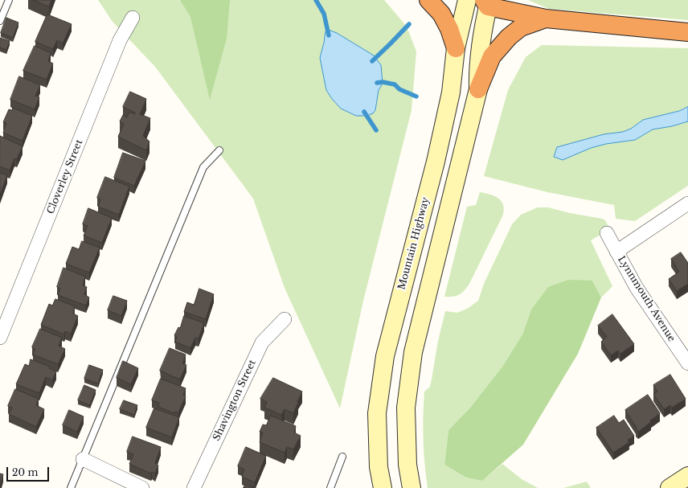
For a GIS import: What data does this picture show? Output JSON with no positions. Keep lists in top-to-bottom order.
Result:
{
  "streets": {
    "main road": ["Mountain Highway"],
    "street": ["Cloverley Street", "Lynnmouth Avenue", "Shavington Street"]
  },
  "scale_bar": "20 m"
}
